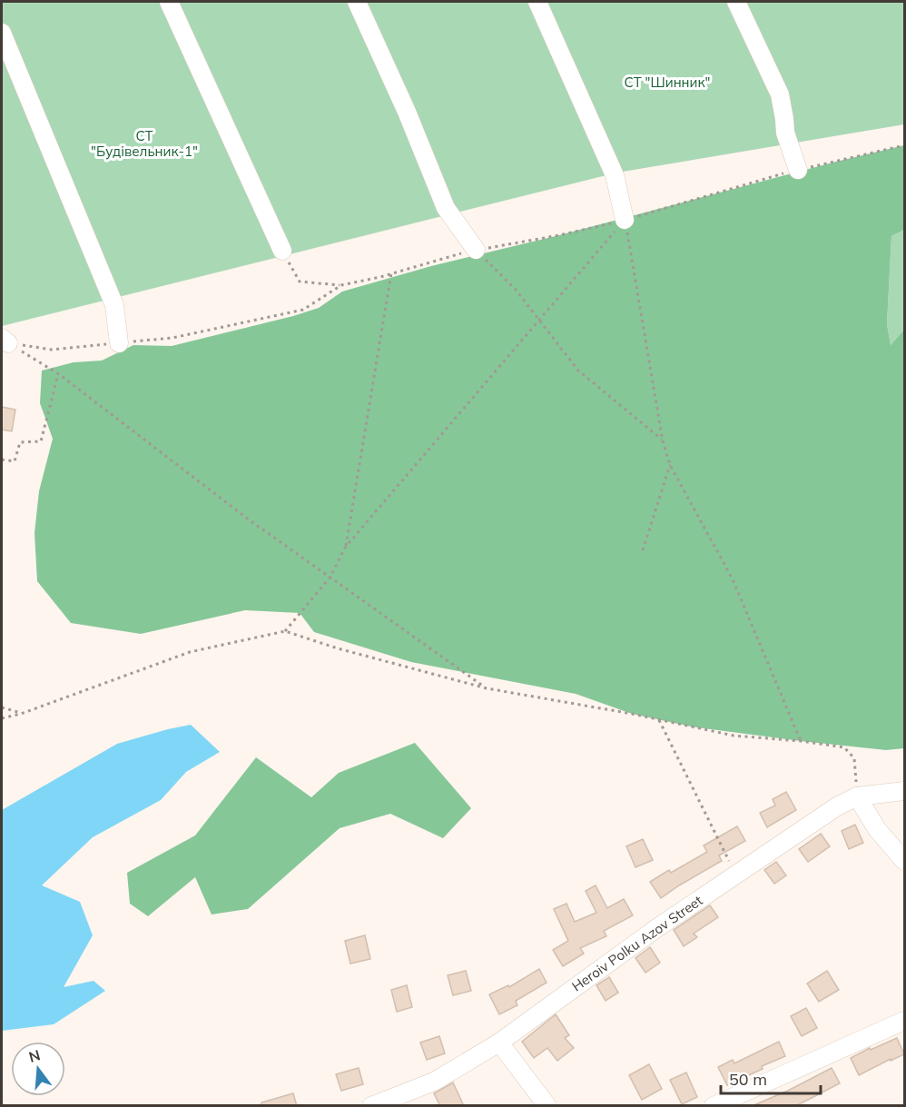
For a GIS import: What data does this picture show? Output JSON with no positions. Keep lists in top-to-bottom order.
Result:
{
  "streets": {
    "street": ["Heroiv Polku Azov Street"]
  },
  "parks": ["СТ \"Шинник\"", "СТ \"Будівельник-1\""],
  "scale_bar": "50 m",
  "north": "top"
}
